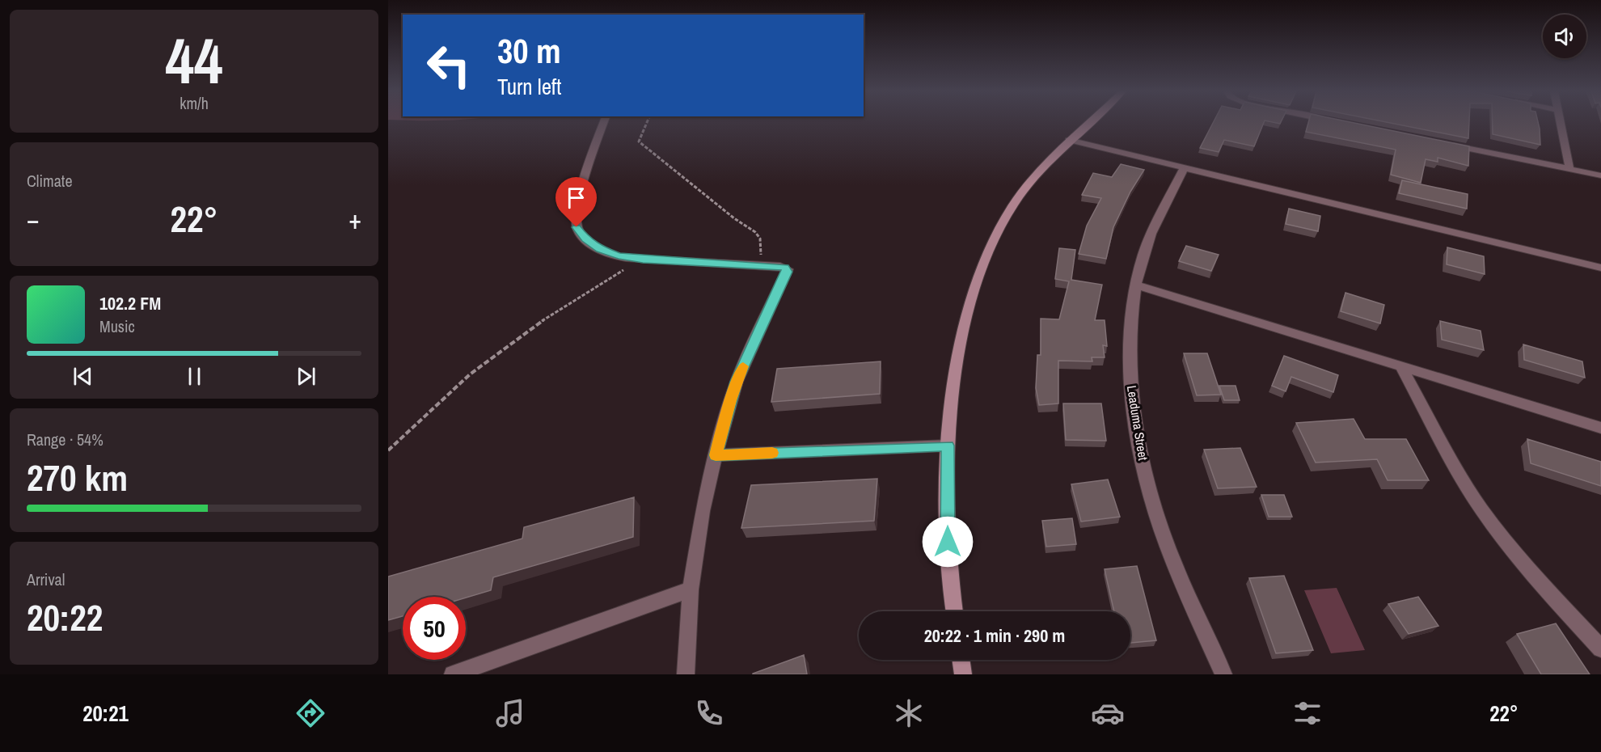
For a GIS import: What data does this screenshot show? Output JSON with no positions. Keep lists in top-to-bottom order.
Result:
{
  "streets": {
    "street": ["Leaduma Street"]
  },
  "page": {
    "tile": [
      ["44", "km/h"],
      "Climate",
      ["Range · 54%", "270 km"],
      ["Arrival", "20:22"]
    ],
    "turn": ["30 m", "Turn left"],
    "heat": ["−", "22°", "+"],
    "song": ["102.2 FM", "Music"],
    "limit": "50",
    "trip": "20:22 · 1 min · 290 m",
    "tabs": ["20:21", "22°"]
  }
}
